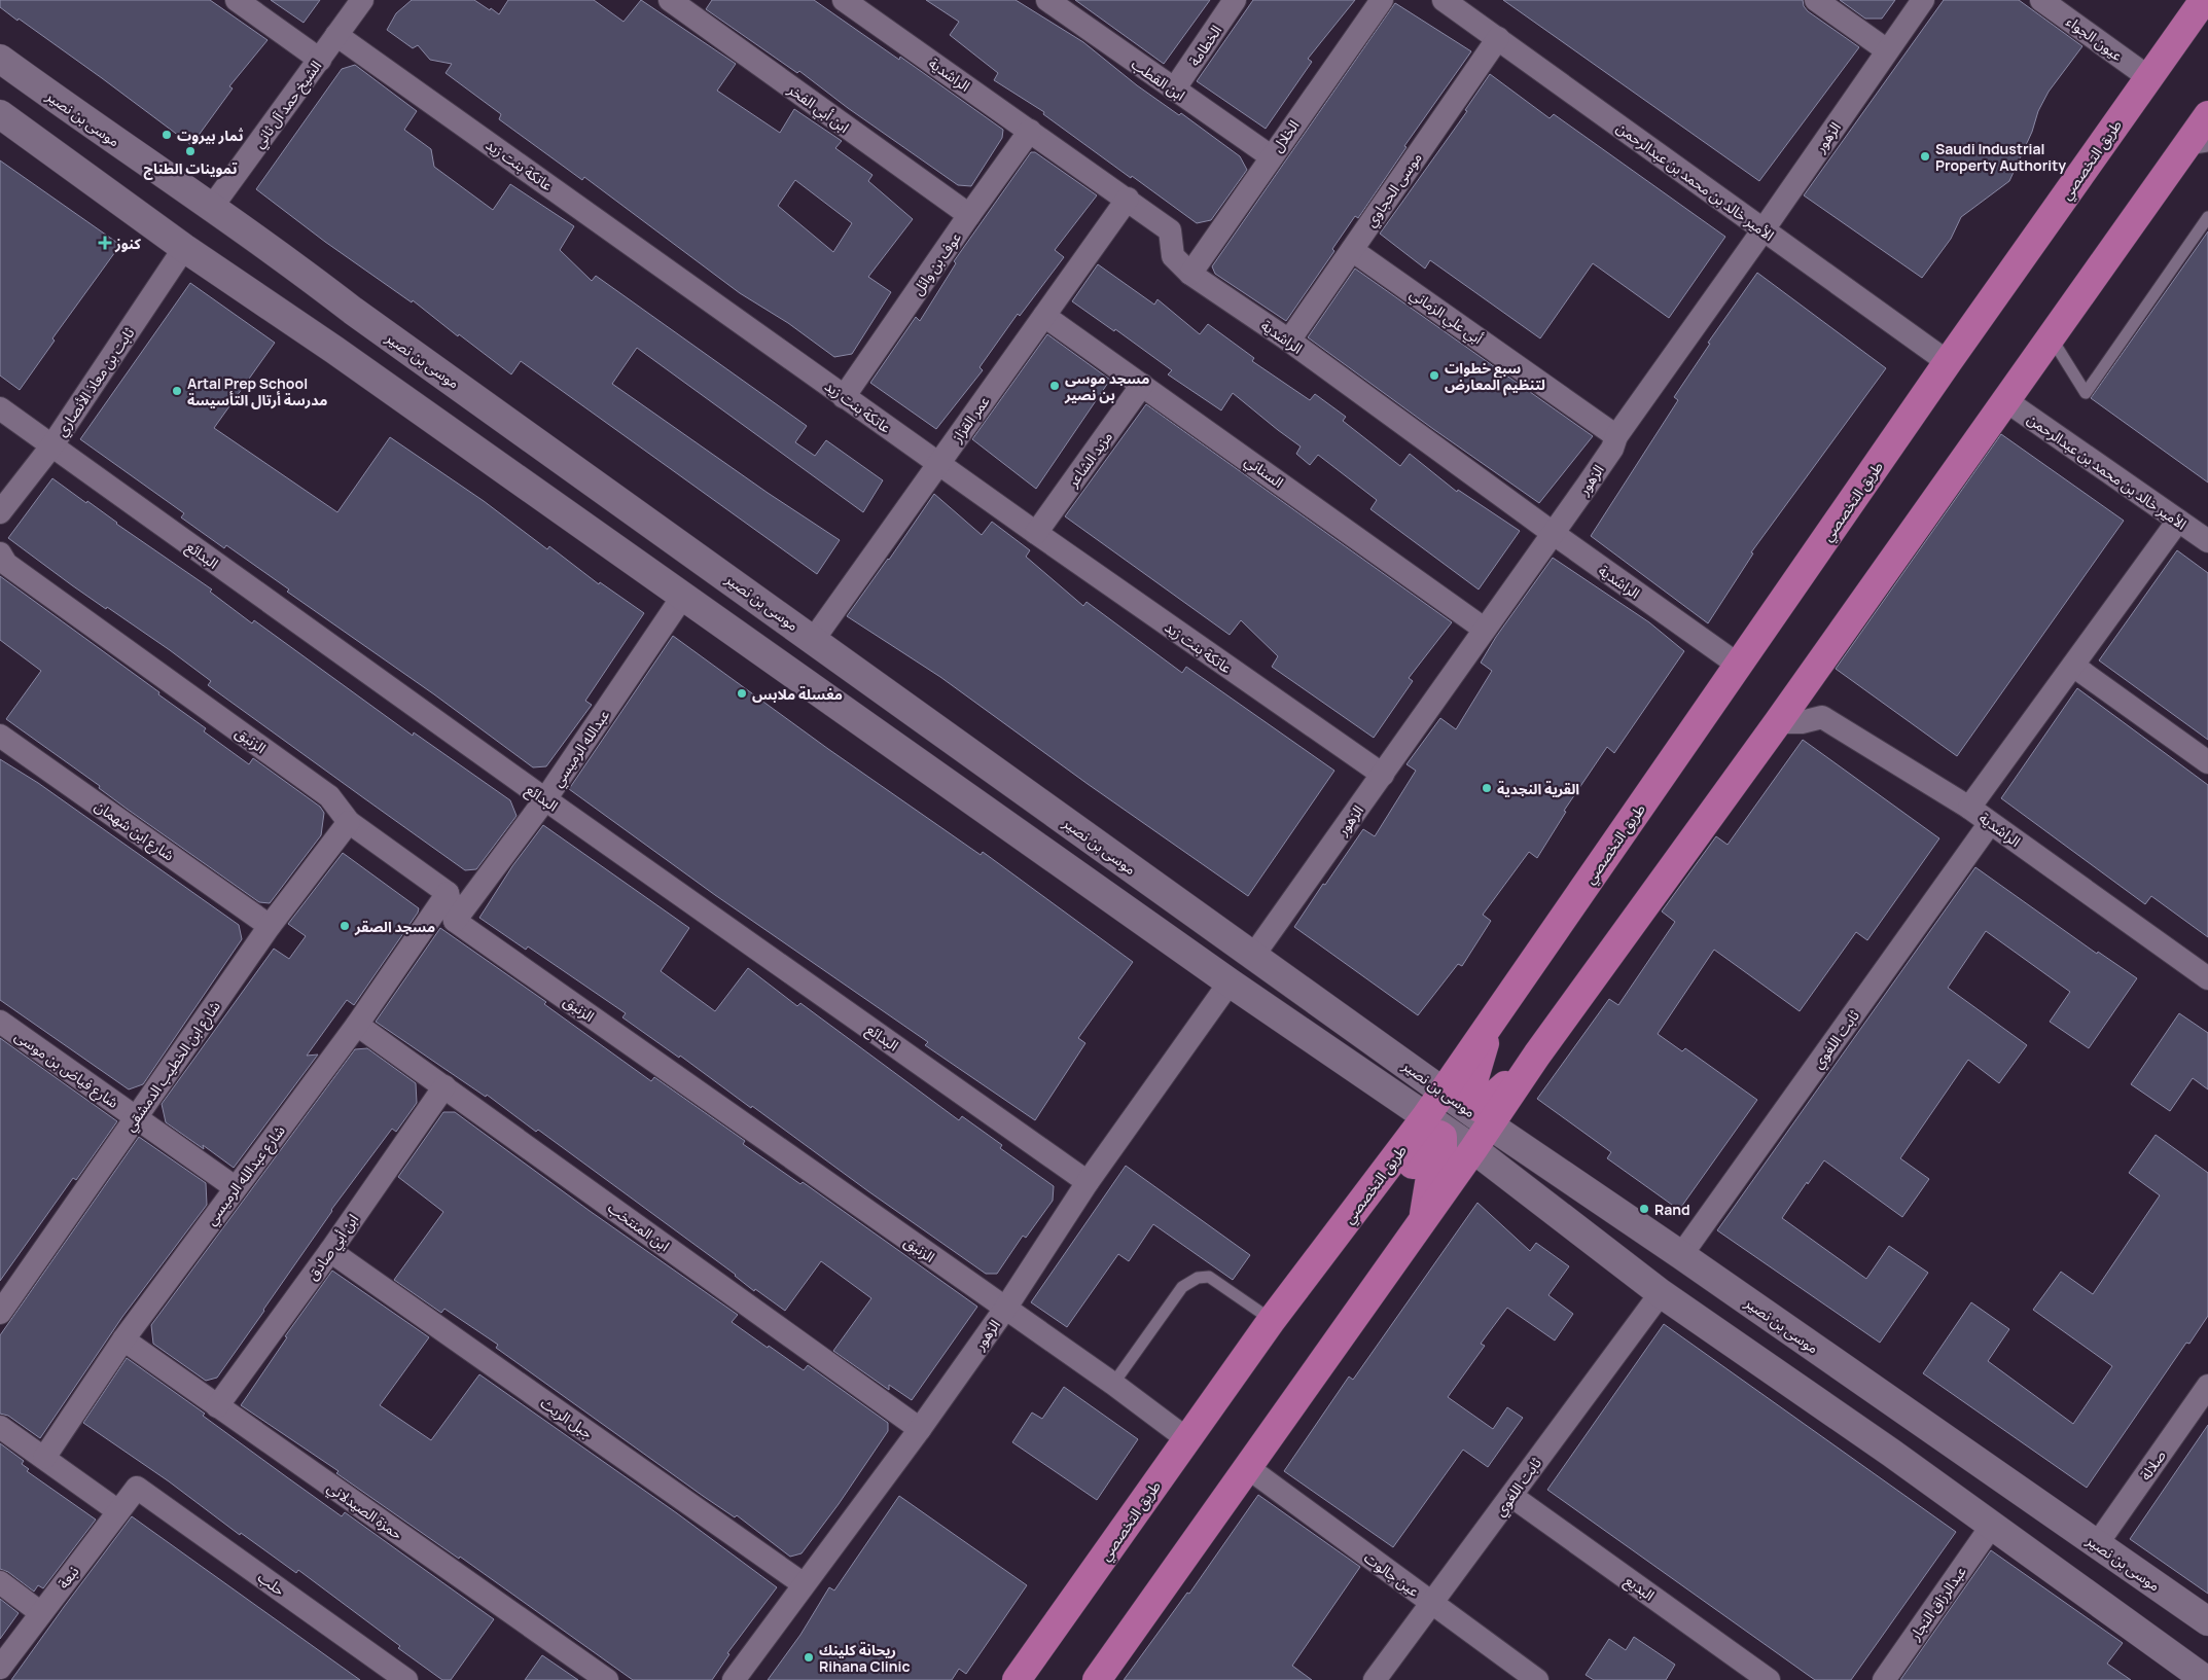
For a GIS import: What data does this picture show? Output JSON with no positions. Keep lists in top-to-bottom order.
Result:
{
  "streets": {
    "main road": ["طريق التخصصي"],
    "street": [
      "عيون الجواء",
      "الخطامة",
      "الراشدية",
      "ابن القطب",
      "الشيخ حمد آل ثاني",
      "ابن أبي الفخر",
      "موسى بن نصير",
      "الخلال",
      "الزهور",
      "عاتكة بنت زيد",
      "الأمير خالد بن محمد بن عبدالرحمن",
      "موسى الحجاوي",
      "عوف بن وائل",
      "أبي علي الزماني",
      "ثابت بن معاذ الأنصاري",
      "عمر القزاز",
      "مزيد الشاعر",
      "السناني",
      "البدائع",
      "الزنبق",
      "عبدالله الرميسي",
      "شارع ابن شهمان",
      "ثابت اللغوي",
      "شارع ابن الخطيب الدمشقي",
      "شارع فياض بن موسى",
      "شارع عبدالله الرميسي",
      "ابن المنتخب",
      "ابن أبي صادق",
      "جبل الريث",
      "صلالة",
      "حمزة الصيدلاني",
      "عين جالوت",
      "نبعة",
      "حلب",
      "البديع",
      "عبدالرزاق النجار"
    ]
  },
  "crossings": [
    ["عيون الجواء", "طريق التخصصي"],
    ["الخطامة", "ابن القطب"],
    ["الراشدية", "الخلال"],
    ["الراشدية", "الزهور"],
    ["الراشدية", "طريق التخصصي"],
    ["الراشدية", "موسى الحجاوي"],
    ["الراشدية", "عوف بن وائل"],
    ["الراشدية", "عمر القزاز"],
    ["الراشدية", "ثابت اللغوي"],
    ["ابن القطب", "الخلال"],
    ["الشيخ حمد آل ثاني", "موسى بن نصير"],
    ["الشيخ حمد آل ثاني", "عاتكة بنت زيد"],
    ["ابن أبي الفخر", "عوف بن وائل"],
    ["موسى بن نصير", "الزهور"],
    ["موسى بن نصير", "طريق التخصصي"],
    ["موسى بن نصير", "عمر القزاز"],
    ["موسى بن نصير", "ثابت اللغوي"],
    ["موسى بن نصير", "صلالة"],
    ["الزهور", "عاتكة بنت زيد"],
    ["الزهور", "الأمير خالد بن محمد بن عبدالرحمن"],
    ["الزهور", "أبي علي الزماني"],
    ["الزهور", "السناني"],
    ["الزهور", "البدائع"],
    ["الزهور", "الزنبق"],
    ["الزهور", "ابن المنتخب"],
    ["الزهور", "جبل الريث"],
    ["طريق التخصصي", "الأمير خالد بن محمد بن عبدالرحمن"],
    ["طريق التخصصي", "الزنبق"],
    ["عاتكة بنت زيد", "عوف بن وائل"],
    ["عاتكة بنت زيد", "عمر القزاز"],
    ["عاتكة بنت زيد", "مزيد الشاعر"],
    ["الأمير خالد بن محمد بن عبدالرحمن", "موسى الحجاوي"],
    ["موسى الحجاوي", "أبي علي الزماني"],
    ["ثابت بن معاذ الأنصاري", "البدائع"],
    ["عمر القزاز", "السناني"],
    ["مزيد الشاعر", "السناني"],
    ["البدائع", "عبدالله الرميسي"],
    ["الزنبق", "عبدالله الرميسي"],
    ["الزنبق", "شارع ابن الخطيب الدمشقي"],
    ["الزنبق", "شارع عبدالله الرميسي"],
    ["شارع ابن شهمان", "شارع ابن الخطيب الدمشقي"],
    ["ثابت اللغوي", "عين جالوت"],
    ["ثابت اللغوي", "البديع"],
    ["شارع ابن الخطيب الدمشقي", "شارع فياض بن موسى"],
    ["شارع فياض بن موسى", "شارع عبدالله الرميسي"],
    ["شارع عبدالله الرميسي", "ابن المنتخب"],
    ["شارع عبدالله الرميسي", "حمزة الصيدلاني"],
    ["ابن المنتخب", "ابن أبي صادق"],
    ["ابن أبي صادق", "جبل الريث"],
    ["ابن أبي صادق", "حمزة الصيدلاني"],
    ["نبعة", "حلب"]
  ],
  "places": {
    "other": [
      "ثمار بيروت",
      "تموينات الطناج",
      "Saudi Industrial Property Authority",
      "سبع خطوات لتنظيم المعارض",
      "مسجد موسى بن نصير",
      "Artal Prep School مدرسة أرتال التأسيسة",
      "مغسلة ملابس",
      "القرية النجدية",
      "مسجد الصقر",
      "Rand",
      "ريحانة كلينك Rihana Clinic"
    ],
    "health": ["كنوز"]
  }
}
